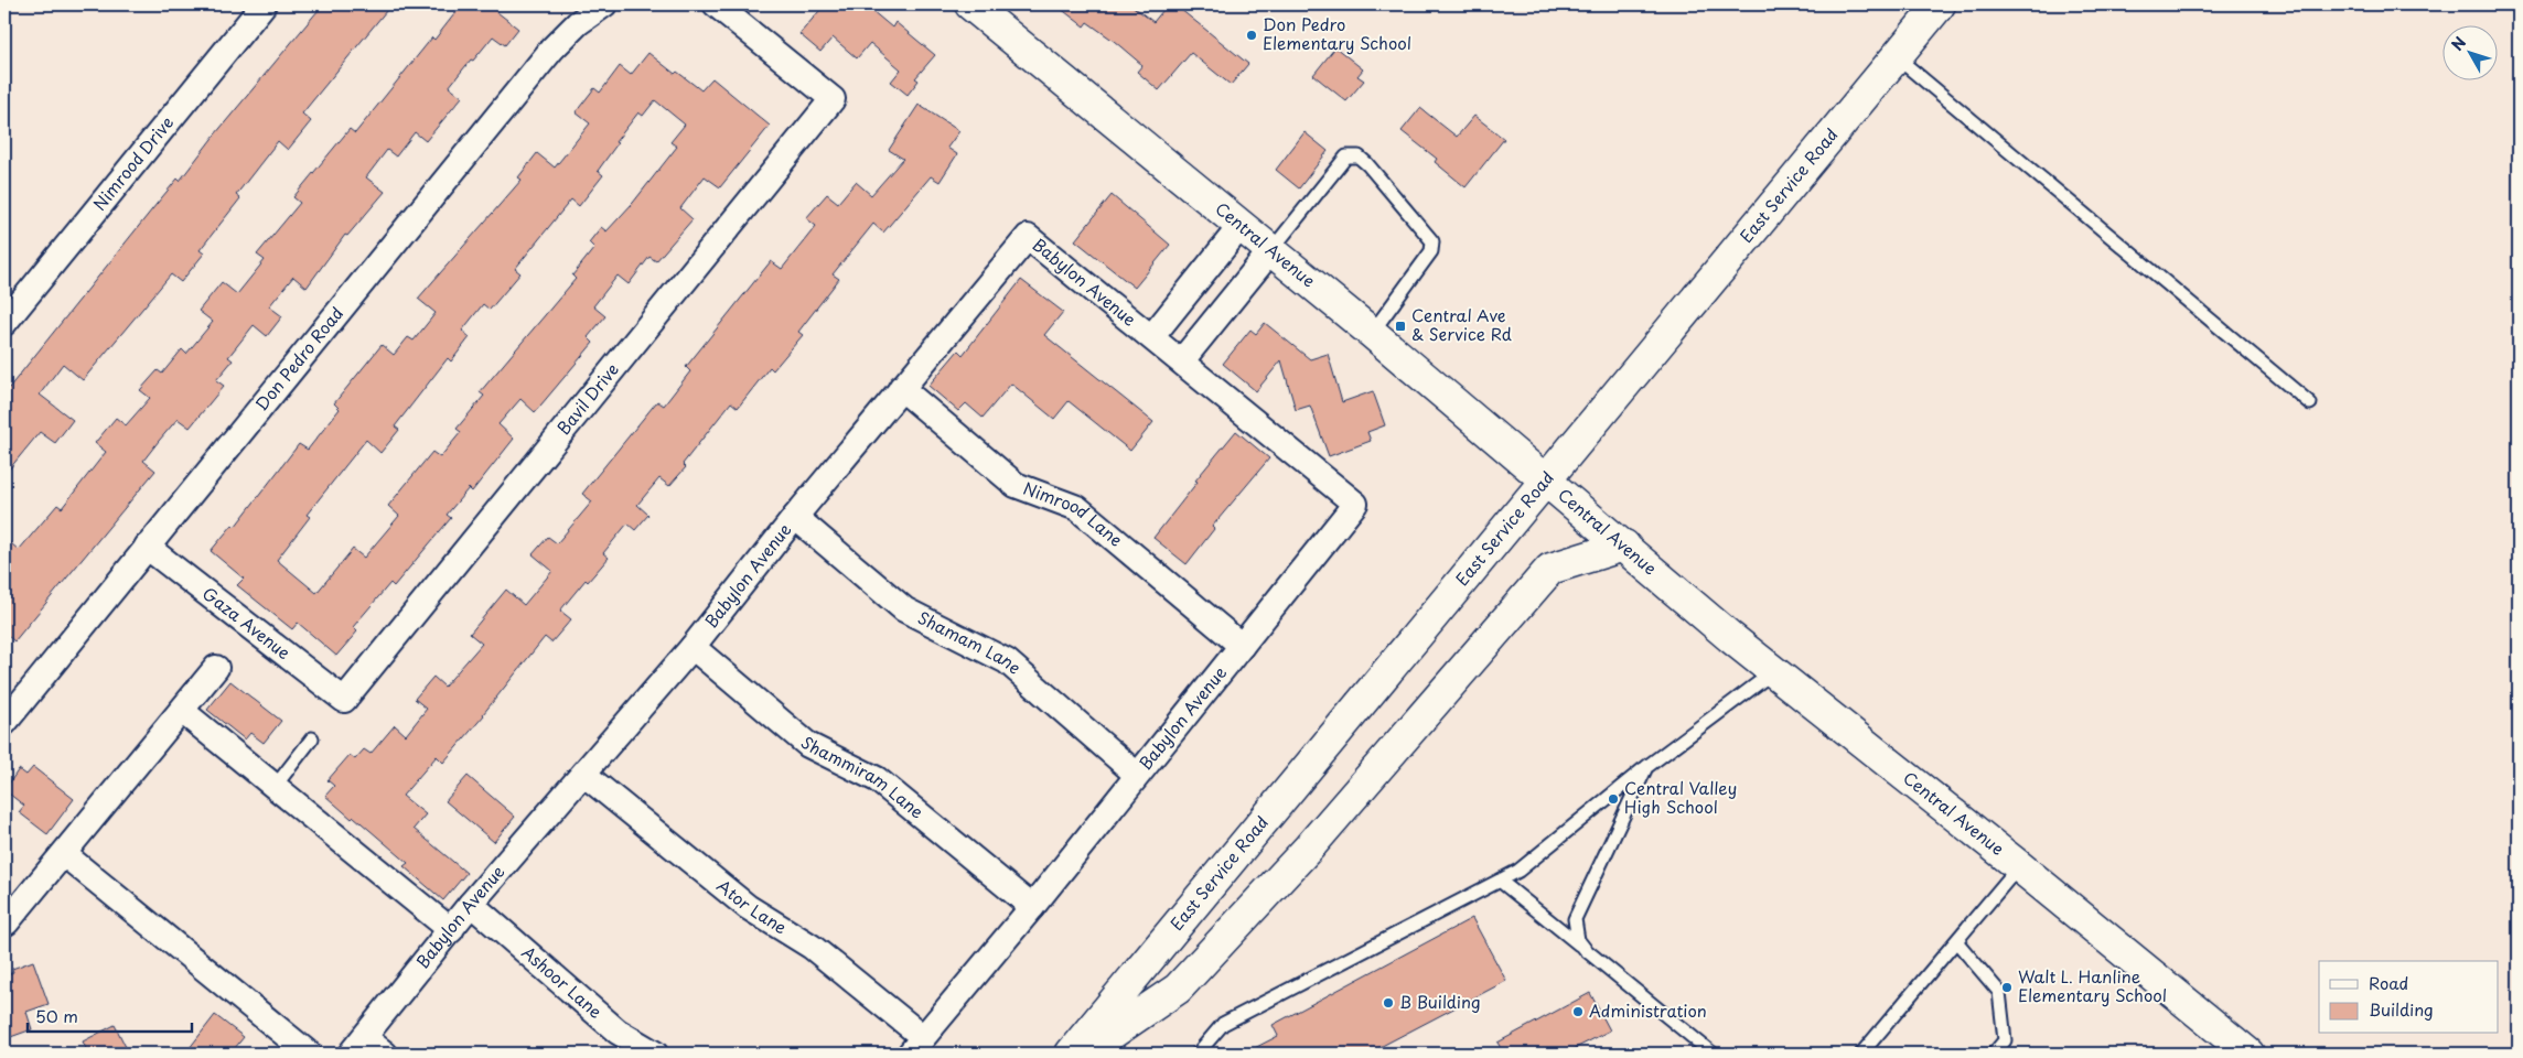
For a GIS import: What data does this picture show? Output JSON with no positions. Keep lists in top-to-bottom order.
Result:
{
  "streets": {
    "street": [
      "Nimrood Drive",
      "East Service Road",
      "Central Avenue",
      "Babylon Avenue",
      "Don Pedro Road",
      "Bavil Drive",
      "Nimrood Lane",
      "Gaza Avenue",
      "Shamam Lane",
      "Shammiram Lane",
      "Ator Lane",
      "Ashoor Lane"
    ]
  },
  "crossings": [
    ["East Service Road", "Central Avenue"],
    ["Central Avenue", "Babylon Avenue"],
    ["Babylon Avenue", "Nimrood Lane"],
    ["Babylon Avenue", "Shamam Lane"],
    ["Babylon Avenue", "Shammiram Lane"],
    ["Babylon Avenue", "Ator Lane"],
    ["Babylon Avenue", "Ashoor Lane"],
    ["Don Pedro Road", "Gaza Avenue"],
    ["Bavil Drive", "Gaza Avenue"]
  ],
  "places": {
    "other": [
      "Don Pedro Elementary School",
      "Central Valley High School",
      "Walt L. Hanline Elementary School",
      "B Building",
      "Administration"
    ],
    "transit": ["Central Ave & Service Rd"]
  },
  "legend": ["Road", "Building"],
  "scale_bar": "50 m",
  "north": "top left"
}
